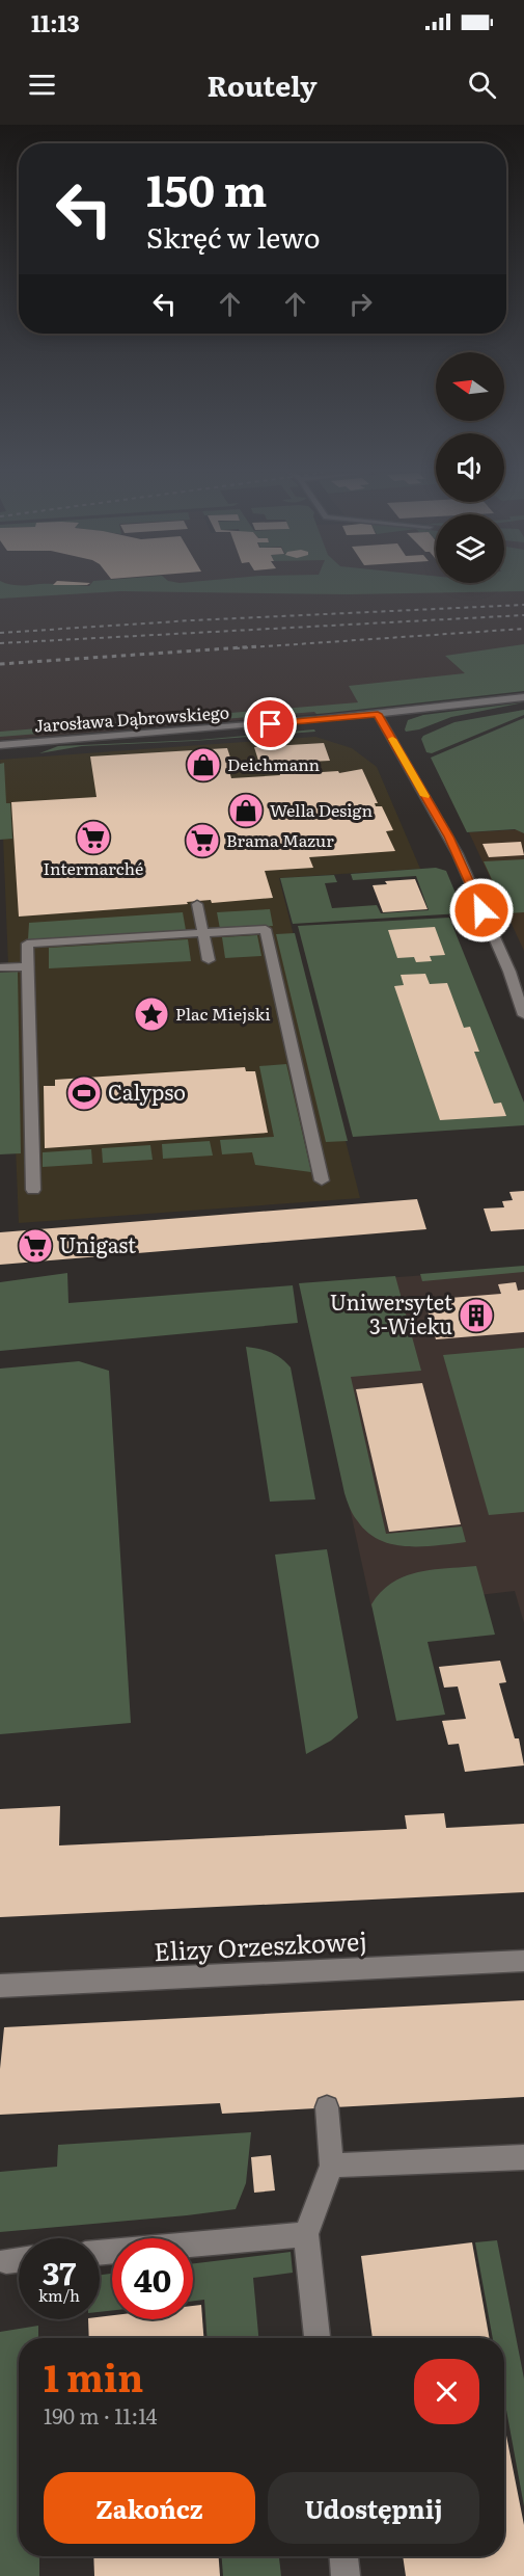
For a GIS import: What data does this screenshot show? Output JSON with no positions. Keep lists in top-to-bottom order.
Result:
{
  "streets": {
    "street": ["Jarosława Dąbrowskiego", "Elizy Orzeszkowej"]
  },
  "places": {
    "shop": ["Deichmann", "Wella Design"],
    "supermarket": ["Intermarché", "Brama Mazur", "Unigast"],
    "place": ["Plac Miejski"],
    "sports": ["Calypso"],
    "building": ["Uniwersytet 3-Wieku"]
  },
  "north": "left",
  "page": {
    "status": "11:13",
    "header": "Routely",
    "turn": ["150 m", "Skręć w lewo"],
    "speed": "37 km/h",
    "limit": "40",
    "heading": ["1 min", "190 m · 11:14"],
    "buttons": ["Zakończ", "Udostępnij"]
  }
}
